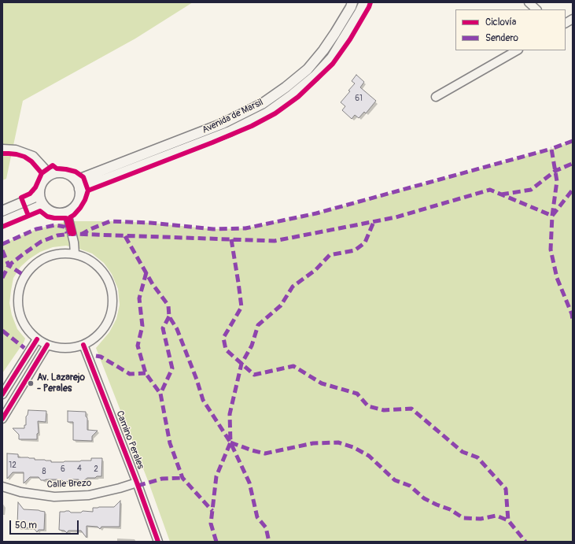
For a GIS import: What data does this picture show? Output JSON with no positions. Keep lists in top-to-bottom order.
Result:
{
  "streets": {
    "street": ["Avenida de Marsil", "Camino Perales", "Calle Brezo"]
  },
  "crossings": [
    ["Camino Perales", "Calle Brezo"]
  ],
  "places": ["Av. Lazarejo - Perales"],
  "house_numbers": [
    "61",
    "12",
    "4",
    "6",
    "2",
    "8"
  ],
  "legend": ["Ciclovía", "Sendero"],
  "scale_bar": "50 m"
}
